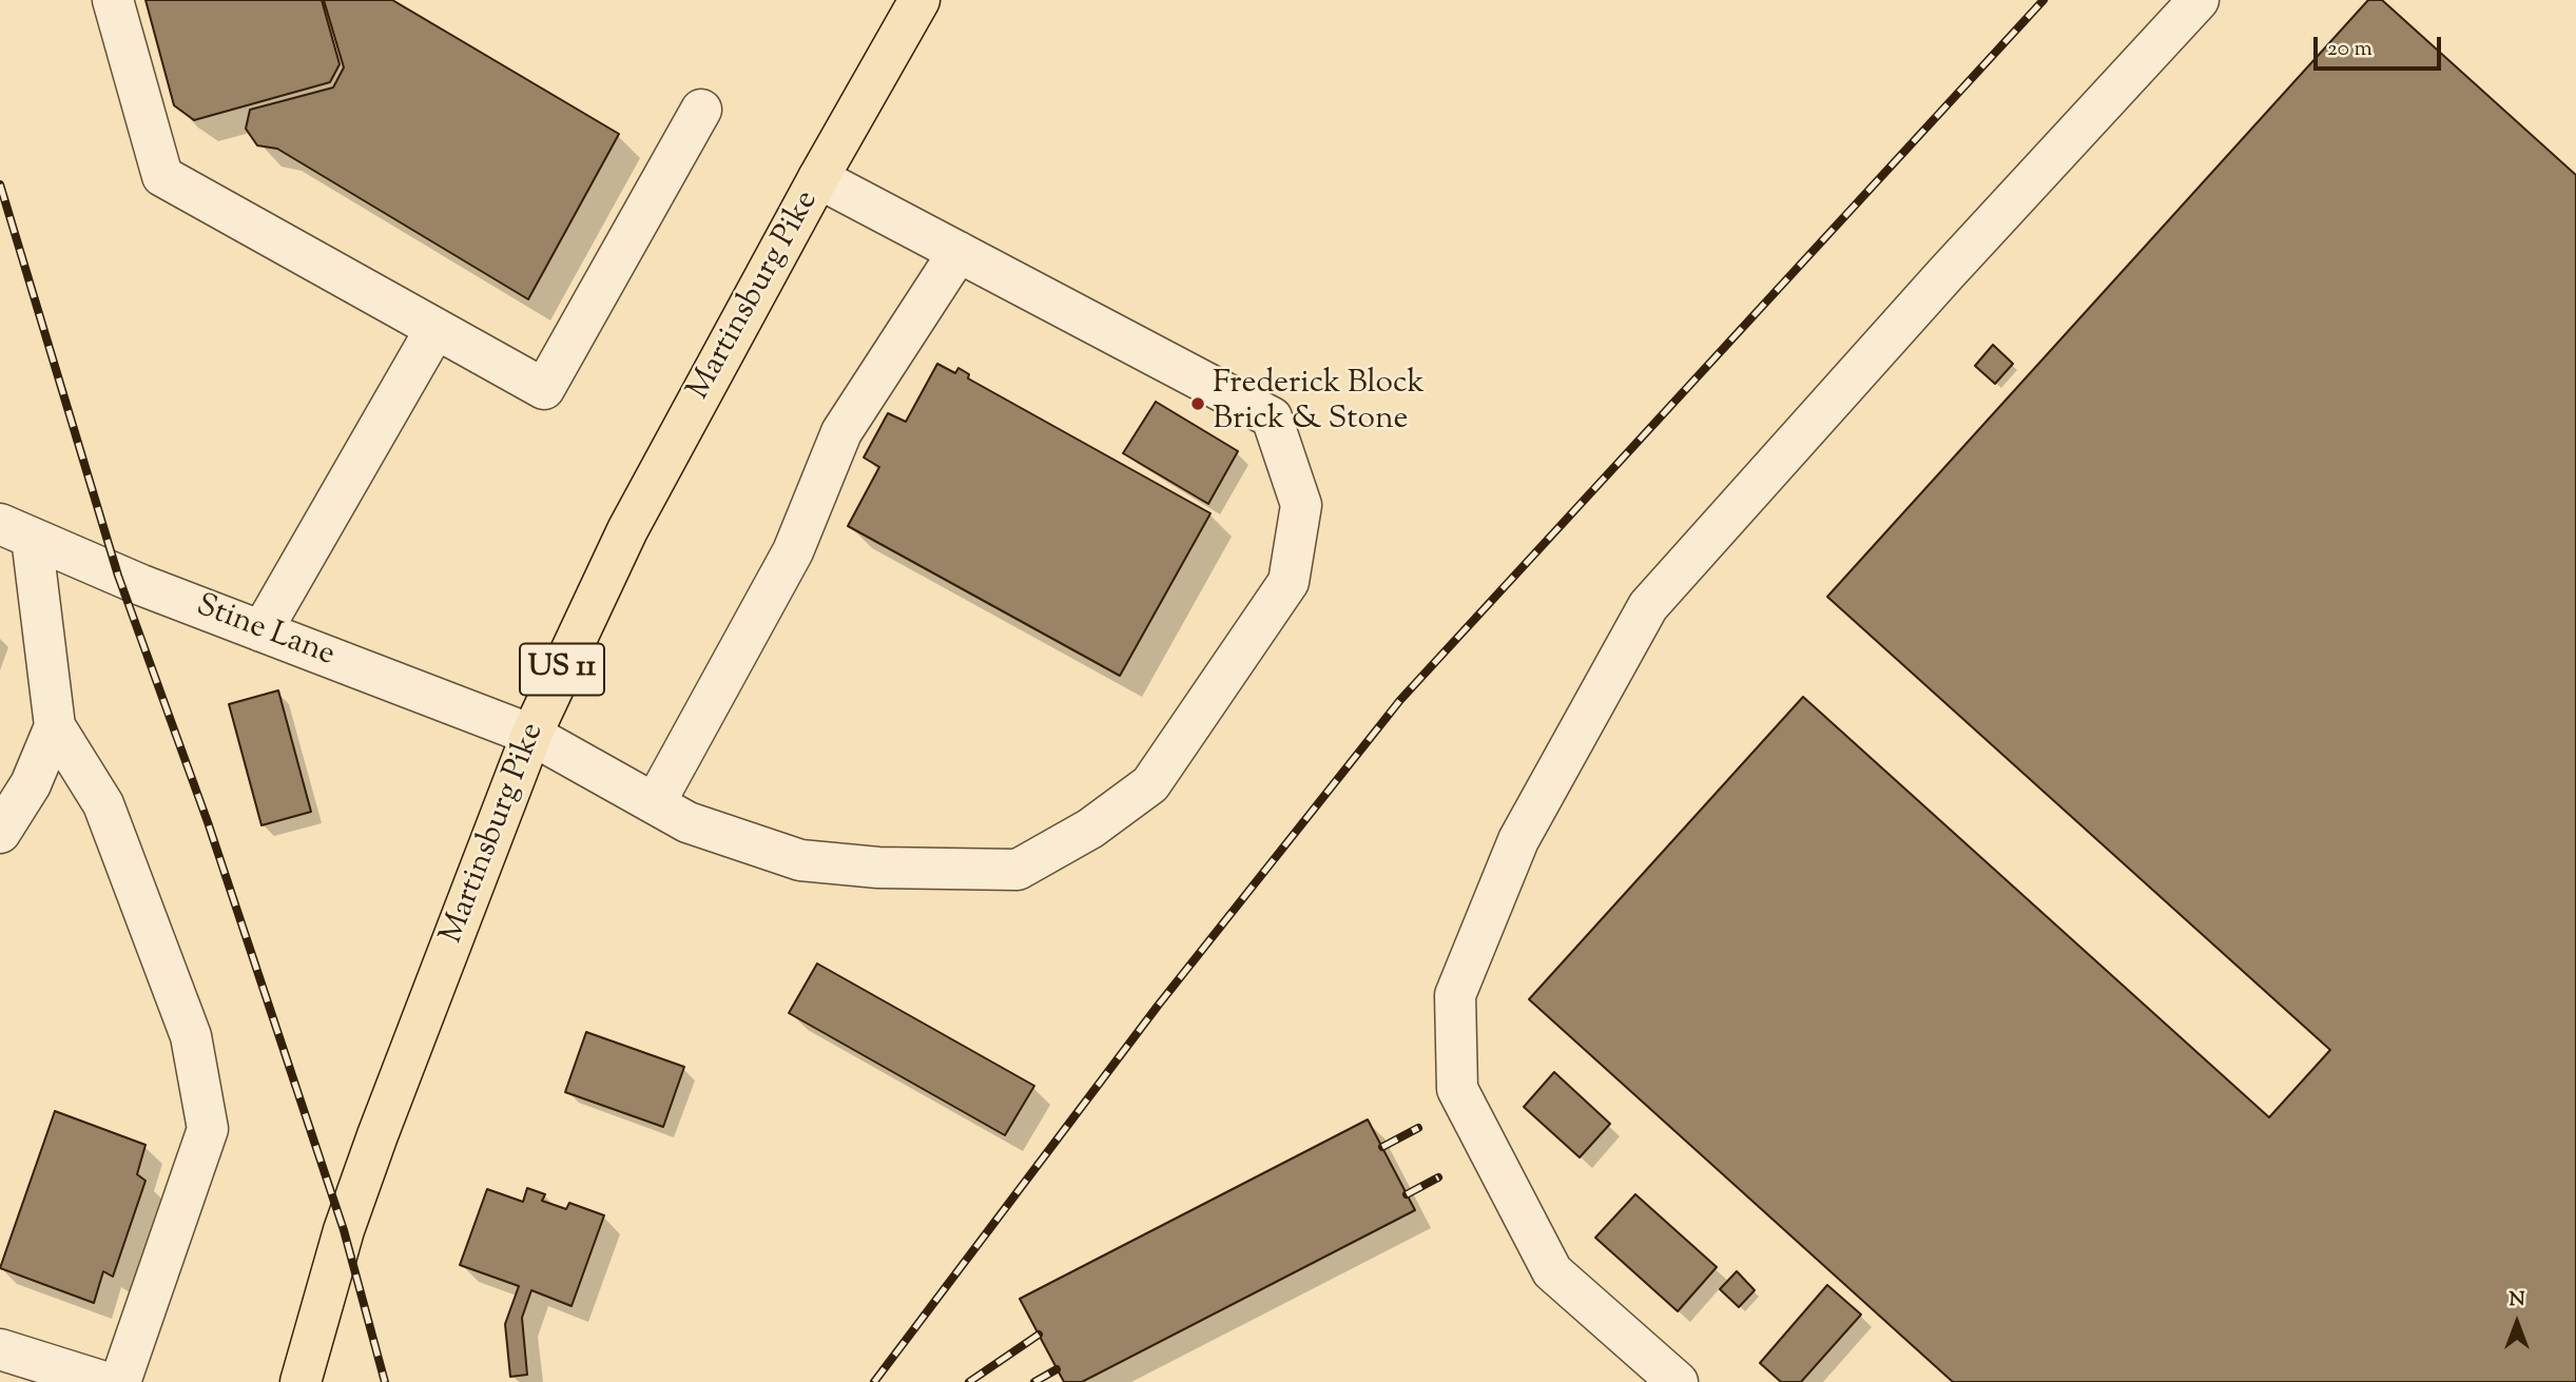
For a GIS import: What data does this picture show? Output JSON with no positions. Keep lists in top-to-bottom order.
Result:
{
  "streets": {
    "main road": ["Martinsburg Pike", "US 11"],
    "street": ["Stine Lane"]
  },
  "crossings": [
    ["Martinsburg Pike", "Stine Lane"]
  ],
  "places": ["Frederick Block Brick & Stone"],
  "scale_bar": "20 m",
  "north": "top"
}
